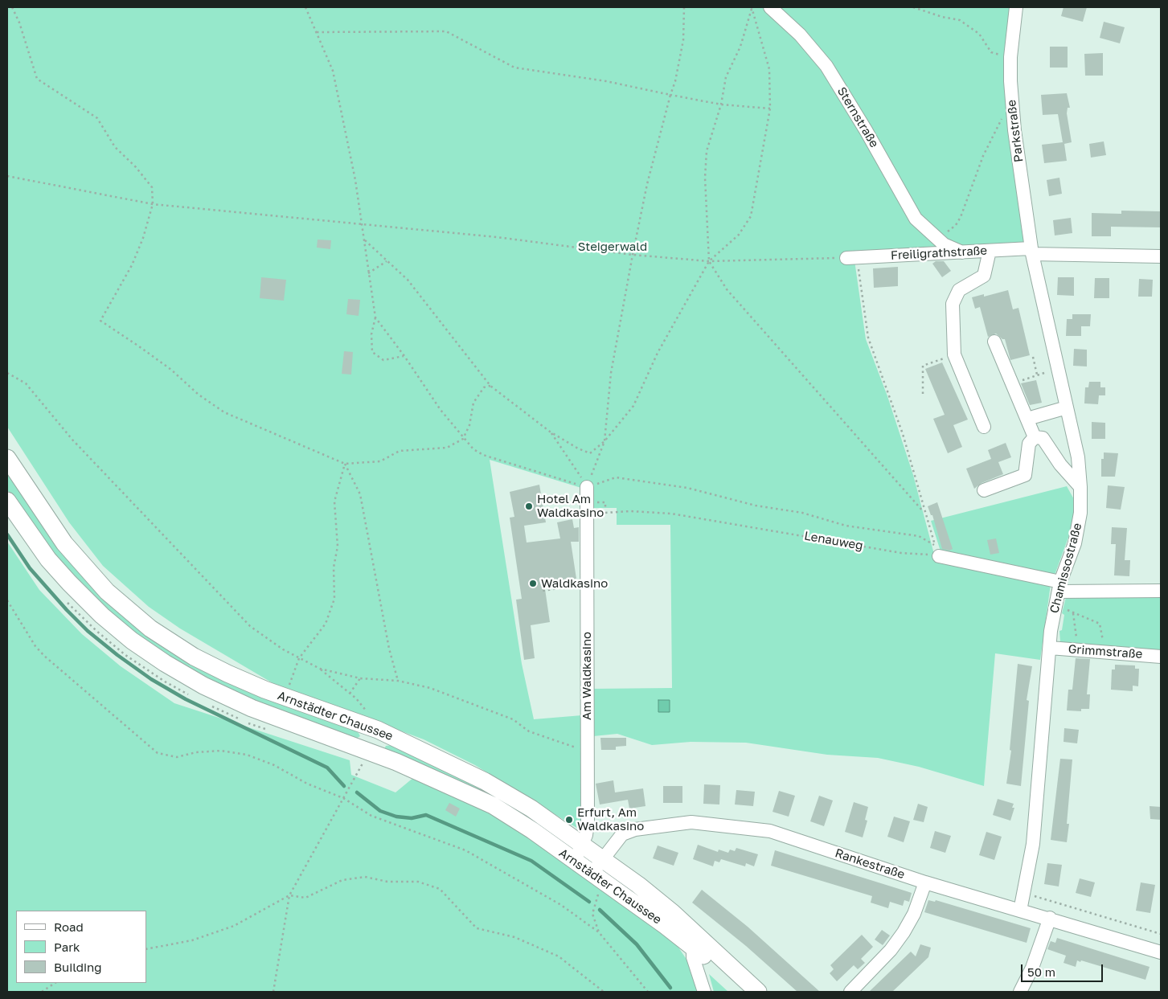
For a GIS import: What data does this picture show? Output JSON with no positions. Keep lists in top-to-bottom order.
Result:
{
  "streets": {
    "main road": ["Arnstädter Chaussee"],
    "street": [
      "Sternstraße",
      "Parkstraße",
      "Freiligrathstraße",
      "Chamissostraße",
      "Grimmstraße",
      "Am Waldkasino",
      "Rankestraße"
    ],
    "path": ["Lenauweg"]
  },
  "crossings": [
    ["Sternstraße", "Freiligrathstraße"],
    ["Parkstraße", "Freiligrathstraße"],
    ["Parkstraße", "Chamissostraße"],
    ["Freiligrathstraße", "Chamissostraße"],
    ["Chamissostraße", "Grimmstraße"],
    ["Chamissostraße", "Rankestraße"],
    ["Am Waldkasino", "Arnstädter Chaussee"],
    ["Arnstädter Chaussee", "Rankestraße"]
  ],
  "parks": ["Steigerwald"],
  "places": ["Hotel Am Waldkasino", "Waldkasino", "Erfurt, Am Waldkasino"],
  "legend": ["Road", "Park", "Building"],
  "scale_bar": "50 m"
}
